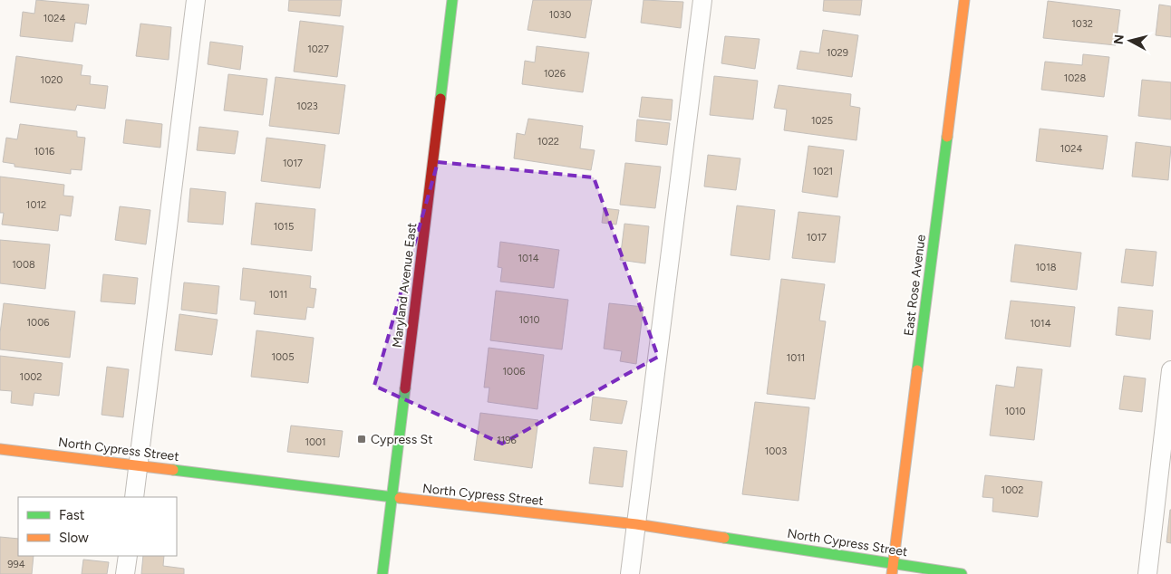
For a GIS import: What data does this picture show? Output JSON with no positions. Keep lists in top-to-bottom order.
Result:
{
  "streets": {
    "street": ["Maryland Avenue East", "East Rose Avenue", "North Cypress Street"]
  },
  "crossings": [
    ["Maryland Avenue East", "North Cypress Street"],
    ["East Rose Avenue", "North Cypress Street"]
  ],
  "places": {
    "transit": ["Cypress St"]
  },
  "house_numbers": [
    "1030",
    "1024",
    "1032",
    "1027",
    "1029",
    "1026",
    "1028",
    "1020",
    "1023",
    "1025",
    "1022",
    "1024",
    "1016",
    "1017",
    "1021",
    "1012",
    "1015",
    "1017",
    "1014",
    "1008",
    "1018",
    "1011",
    "1010",
    "1006",
    "1014",
    "1005",
    "1011",
    "1006",
    "1002",
    "1010",
    "1196",
    "1001",
    "1003",
    "1002",
    "994"
  ],
  "legend": ["Fast", "Slow"],
  "north": "left"
}
